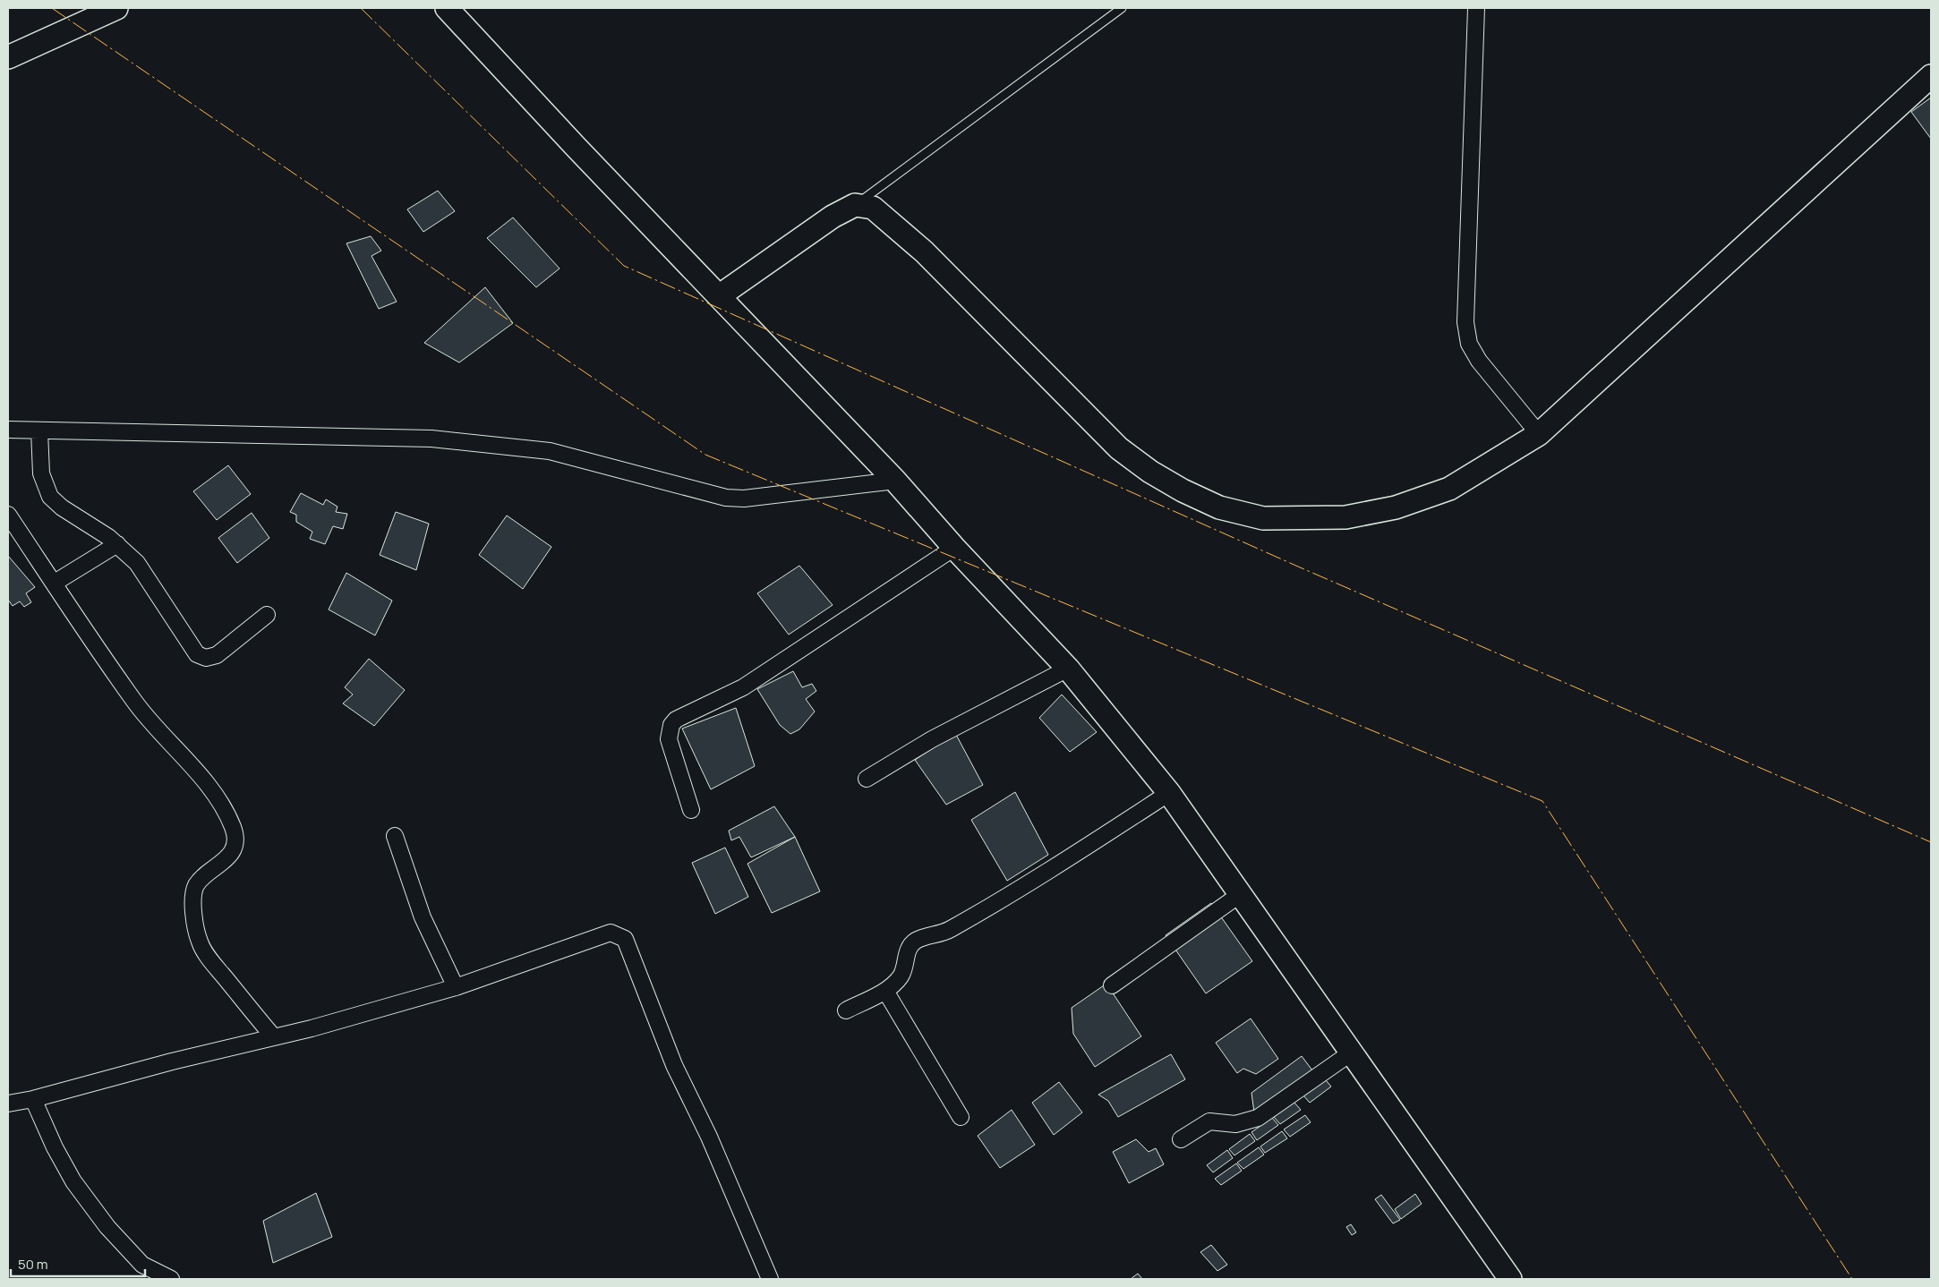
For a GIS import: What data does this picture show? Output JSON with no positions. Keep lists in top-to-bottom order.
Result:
{
  "scale_bar": "50 m"
}
